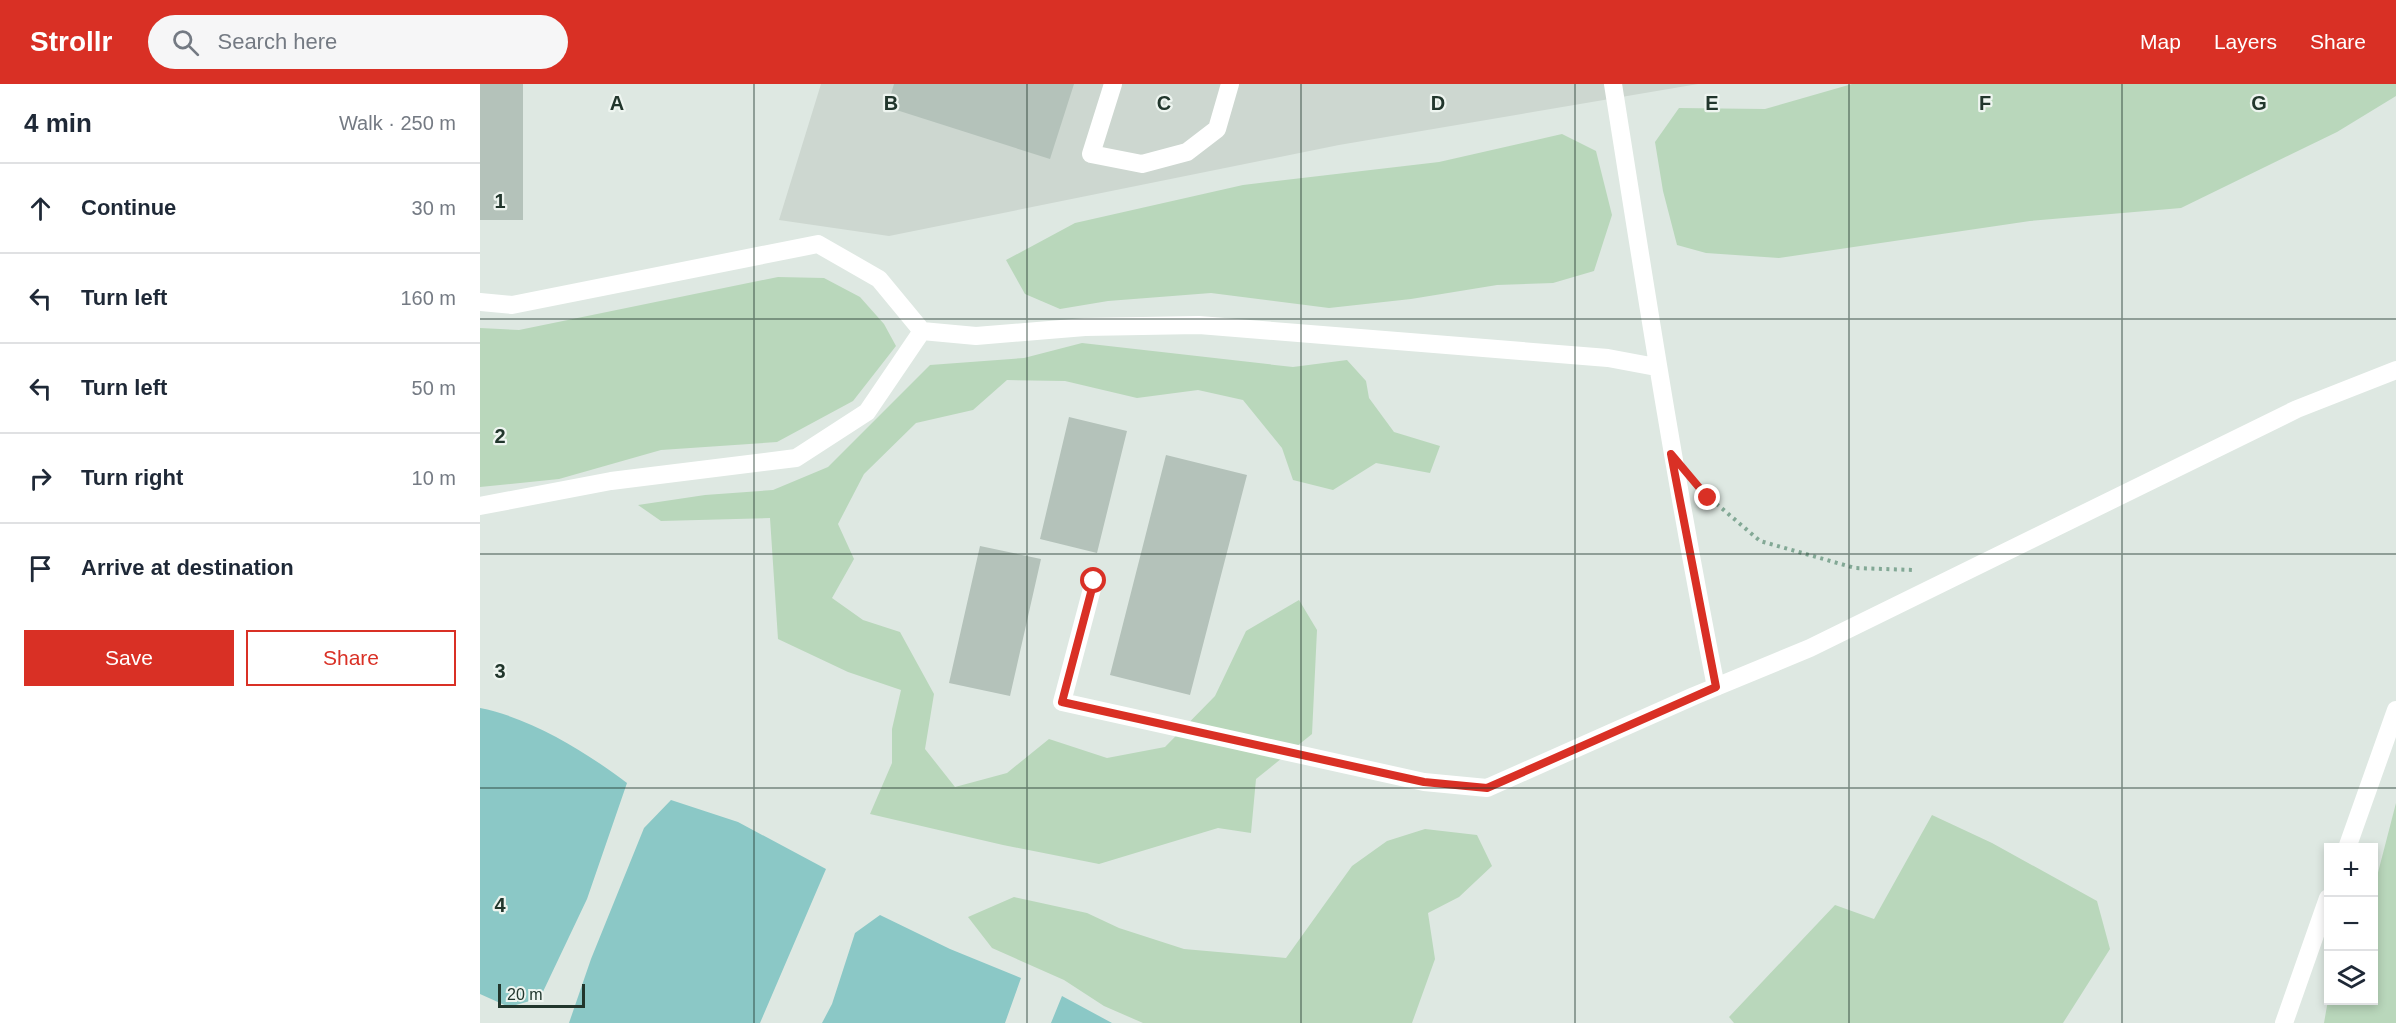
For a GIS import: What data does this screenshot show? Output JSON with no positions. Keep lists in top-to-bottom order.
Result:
{
  "scale_bar": "20 m",
  "page": {
    "header": "Strollr",
    "search": "Search here",
    "nav": ["Map", "Layers", "Share"],
    "heading": ["4 min", "Walk · 250 m"],
    "list": [
      ["Continue", "30 m"],
      ["Turn left", "160 m"],
      ["Turn left", "50 m"],
      ["Turn right", "10 m"],
      "Arrive at destination"
    ],
    "buttons": ["Save", "Share"],
    "map_buttons": ["+", "−"],
    "scale": "20 m"
  },
  "grid": {
    "columns": [
      "A",
      "B",
      "C",
      "D",
      "E",
      "F",
      "G"
    ],
    "rows": [
      "1",
      "2",
      "3",
      "4"
    ]
  }
}
